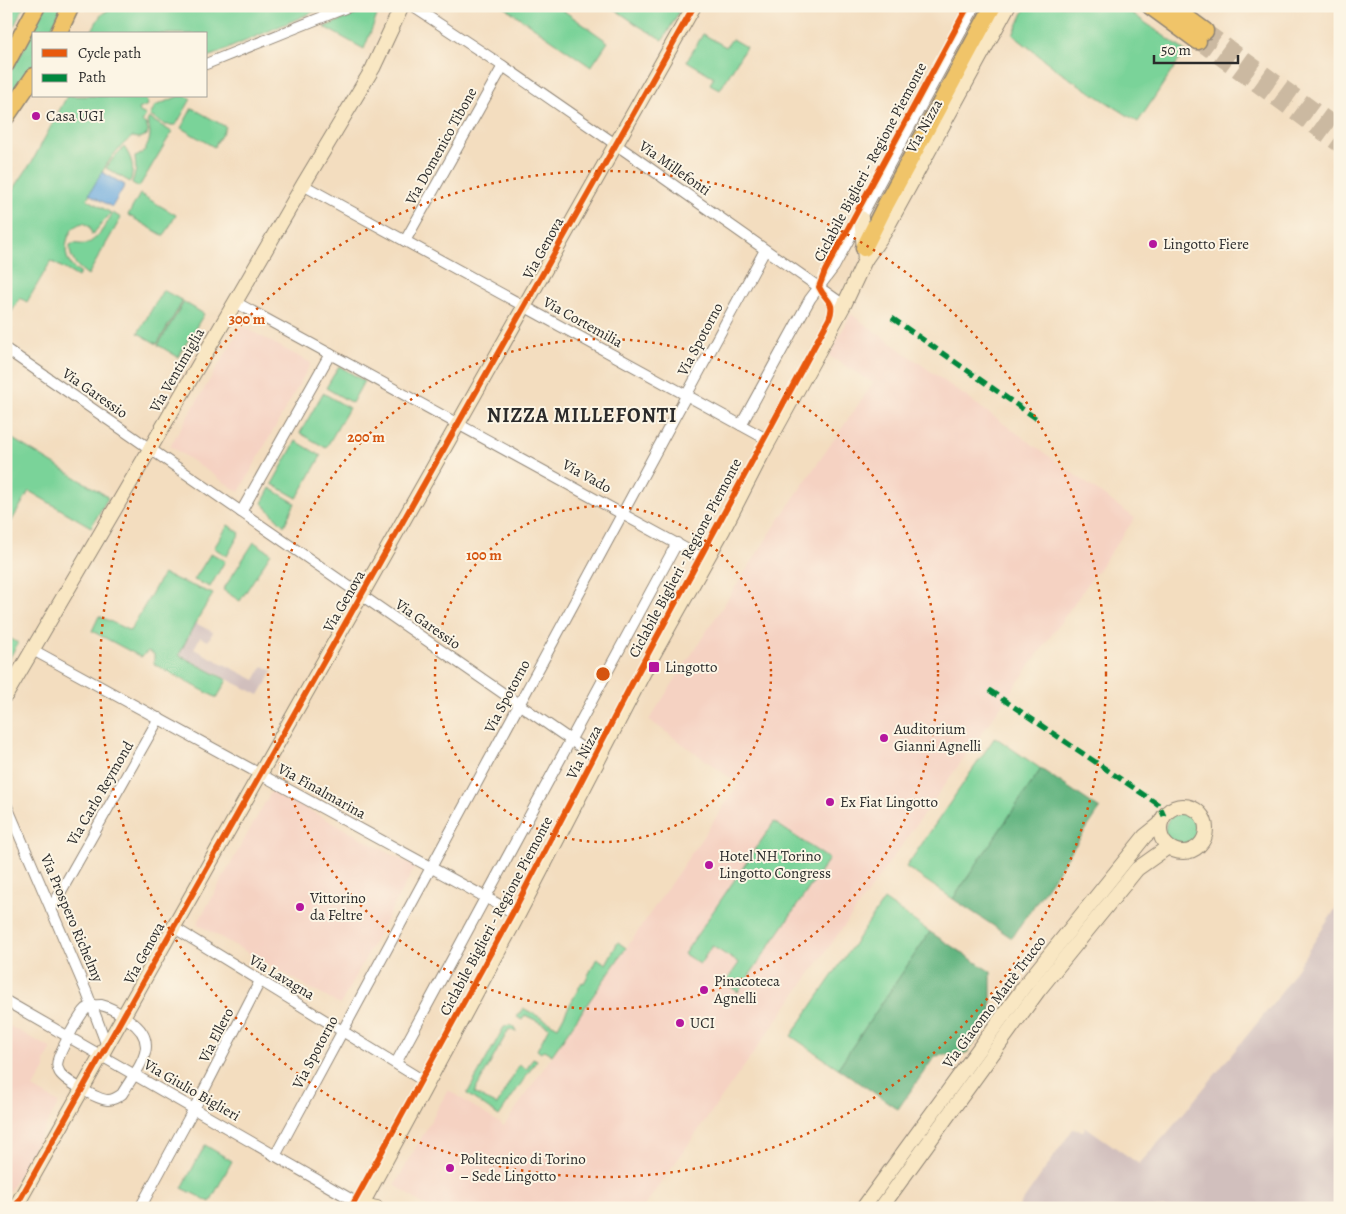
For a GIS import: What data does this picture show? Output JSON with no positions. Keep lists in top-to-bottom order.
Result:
{
  "streets": {
    "street": [
      "Via Nizza",
      "Via Domenico Tibone",
      "Via Millefonti",
      "Via Genova",
      "Via Cortemilia",
      "Via Spotorno",
      "Via Ventimiglia",
      "Via Garessio",
      "Via Vado",
      "Via Finalmarina",
      "Via Carlo Reymond",
      "Via Prospero Richelmy",
      "Via Lavagna",
      "Via Giacomo Mattè Trucco",
      "Via Ellero",
      "Via Giulio Biglieri"
    ],
    "cycle path": ["Ciclabile Biglieri - Regione Piemonte"]
  },
  "crossings": [
    ["Via Nizza", "Via Millefonti"],
    ["Via Nizza", "Via Cortemilia"],
    ["Via Nizza", "Via Garessio"],
    ["Via Nizza", "Via Finalmarina"],
    ["Via Nizza", "Via Lavagna"],
    ["Via Nizza", "Via Giulio Biglieri"],
    ["Via Domenico Tibone", "Via Millefonti"],
    ["Via Domenico Tibone", "Via Cortemilia"],
    ["Via Millefonti", "Via Genova"],
    ["Via Millefonti", "Via Spotorno"],
    ["Via Genova", "Via Cortemilia"],
    ["Via Genova", "Via Garessio"],
    ["Via Genova", "Via Vado"],
    ["Via Genova", "Via Finalmarina"],
    ["Via Genova", "Via Prospero Richelmy"],
    ["Via Genova", "Via Lavagna"],
    ["Via Genova", "Via Giulio Biglieri"],
    ["Via Cortemilia", "Via Spotorno"],
    ["Via Cortemilia", "Via Ventimiglia"],
    ["Via Spotorno", "Via Garessio"],
    ["Via Spotorno", "Via Vado"],
    ["Via Spotorno", "Via Finalmarina"],
    ["Via Spotorno", "Via Lavagna"],
    ["Via Spotorno", "Via Giulio Biglieri"],
    ["Via Ventimiglia", "Via Garessio"],
    ["Via Ventimiglia", "Via Finalmarina"],
    ["Via Finalmarina", "Via Carlo Reymond"],
    ["Via Carlo Reymond", "Via Prospero Richelmy"],
    ["Via Prospero Richelmy", "Via Giulio Biglieri"],
    ["Via Lavagna", "Via Ellero"],
    ["Via Ellero", "Via Giulio Biglieri"]
  ],
  "districts": ["NIZZA MILLEFONTI"],
  "places": {
    "other": [
      "Casa UGI",
      "Lingotto Fiere",
      "Auditorium Gianni Agnelli",
      "Ex Fiat Lingotto",
      "Hotel NH Torino Lingotto Congress",
      "Vittorino da Feltre",
      "Pinacoteca Agnelli",
      "UCI",
      "Politecnico di Torino – Sede Lingotto"
    ],
    "transit": ["Lingotto"]
  },
  "legend": ["Cycle path", "Path"],
  "scale_bar": "50 m",
  "rings": ["300 m", "200 m", "100 m"]
}
